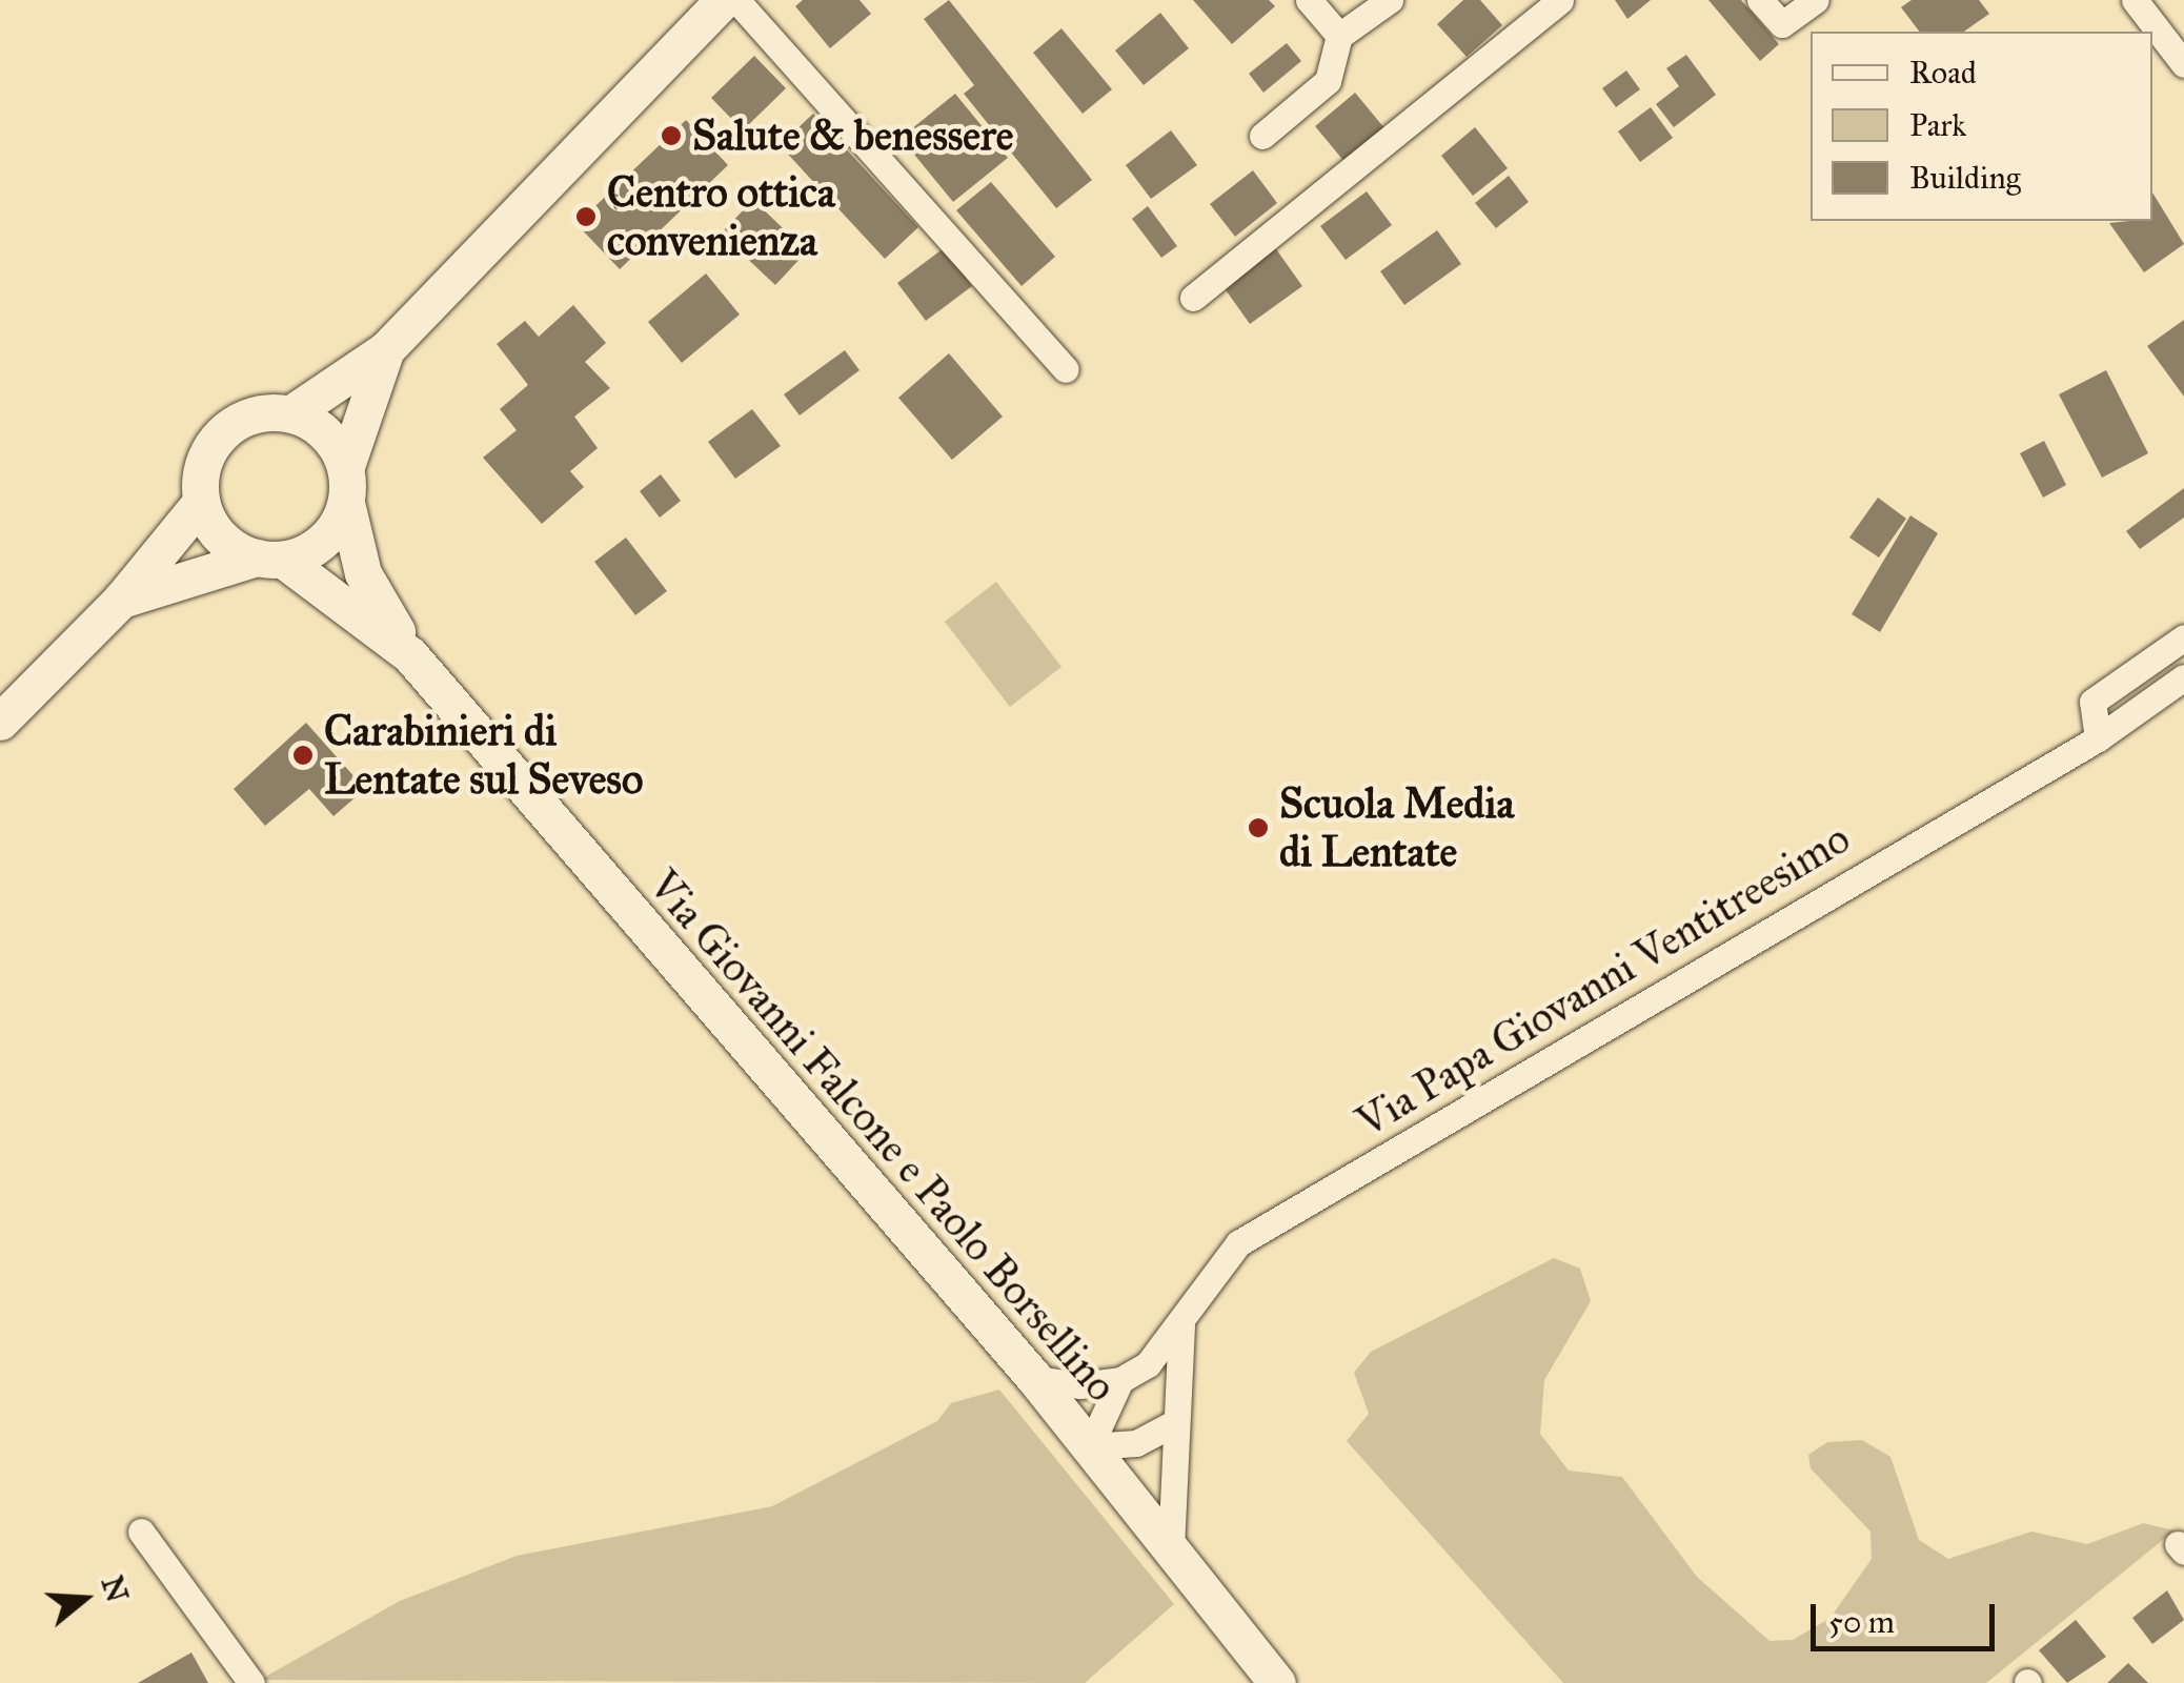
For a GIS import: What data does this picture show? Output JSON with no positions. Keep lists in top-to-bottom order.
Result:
{
  "streets": {
    "street": ["Via Papa Giovanni Ventitreesimo", "Via Giovanni Falcone e Paolo Borsellino"]
  },
  "crossings": [
    ["Via Papa Giovanni Ventitreesimo", "Via Giovanni Falcone e Paolo Borsellino"]
  ],
  "places": [
    "Salute & benessere",
    "Centro ottica convenienza",
    "Carabinieri di Lentate sul Seveso",
    "Scuola Media di Lentate"
  ],
  "legend": ["Road", "Park", "Building"],
  "scale_bar": "50 m",
  "north": "right"
}
